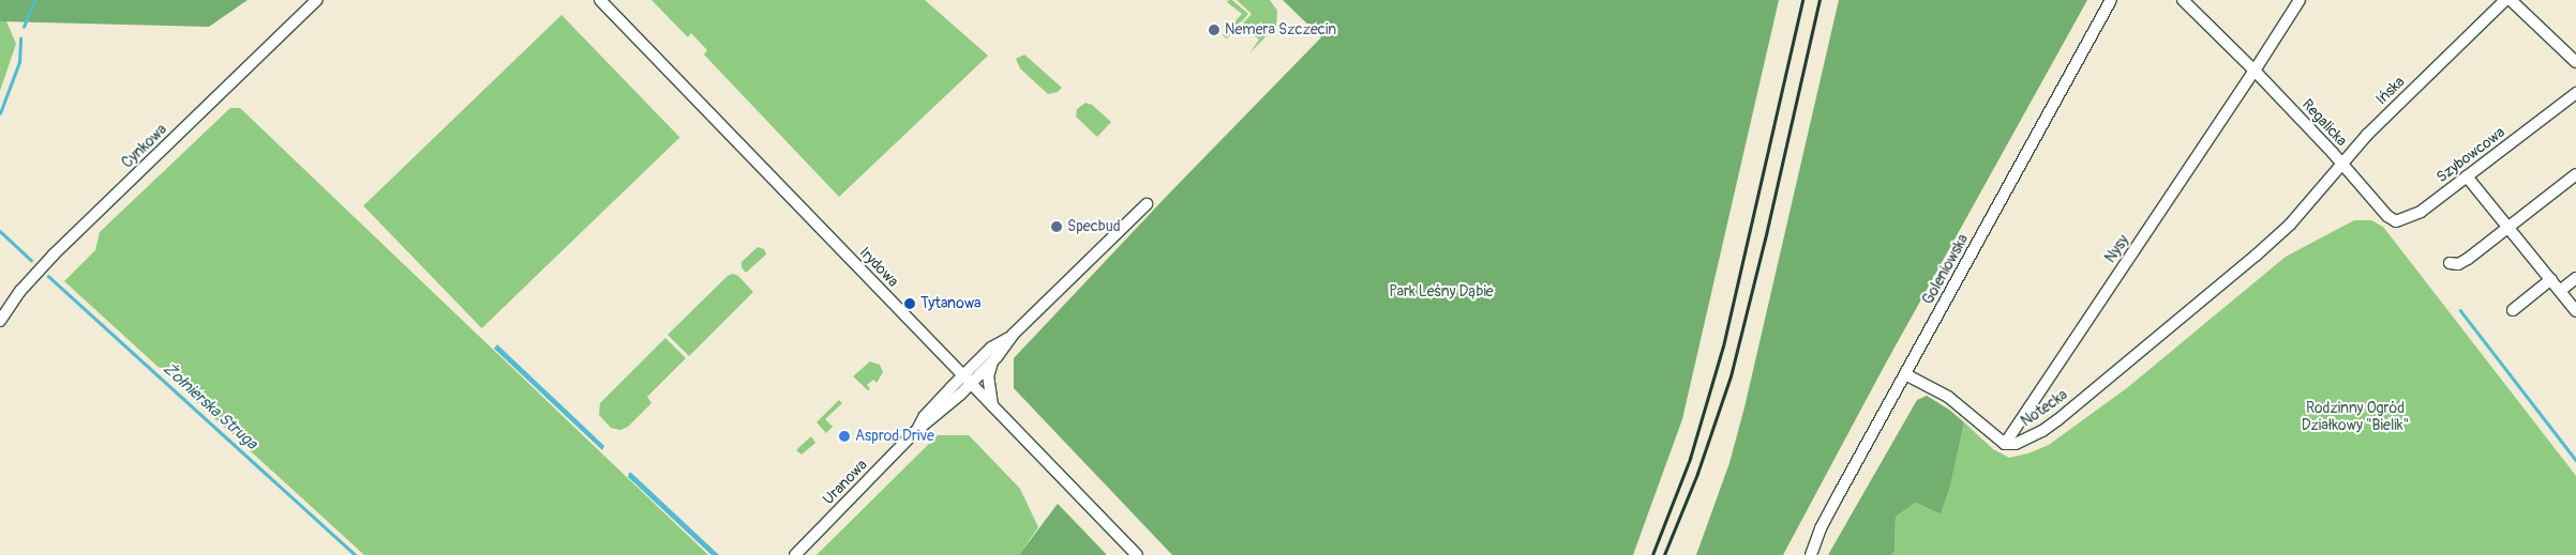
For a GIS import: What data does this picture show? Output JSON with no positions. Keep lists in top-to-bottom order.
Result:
{
  "streets": {
    "street": [
      "Ińska",
      "Regalicka",
      "Cynkowa",
      "Szybowcowa",
      "Nysy",
      "Irydowa",
      "Goleniowska",
      "Notecka",
      "Uranowa"
    ]
  },
  "crossings": [
    ["Ińska", "Regalicka"],
    ["Ińska", "Szybowcowa"],
    ["Regalicka", "Szybowcowa"],
    ["Regalicka", "Nysy"],
    ["Regalicka", "Notecka"],
    ["Nysy", "Notecka"],
    ["Irydowa", "Uranowa"]
  ],
  "water": ["Żołnierska Struga"],
  "parks": ["Park Leśny Dąbie", "Rodzinny Ogród Działkowy \"Bielik\""],
  "places": [
    "Nemera Szczecin",
    "Specbud",
    "Tytanowa",
    "Asprod Drive"
  ]
}
